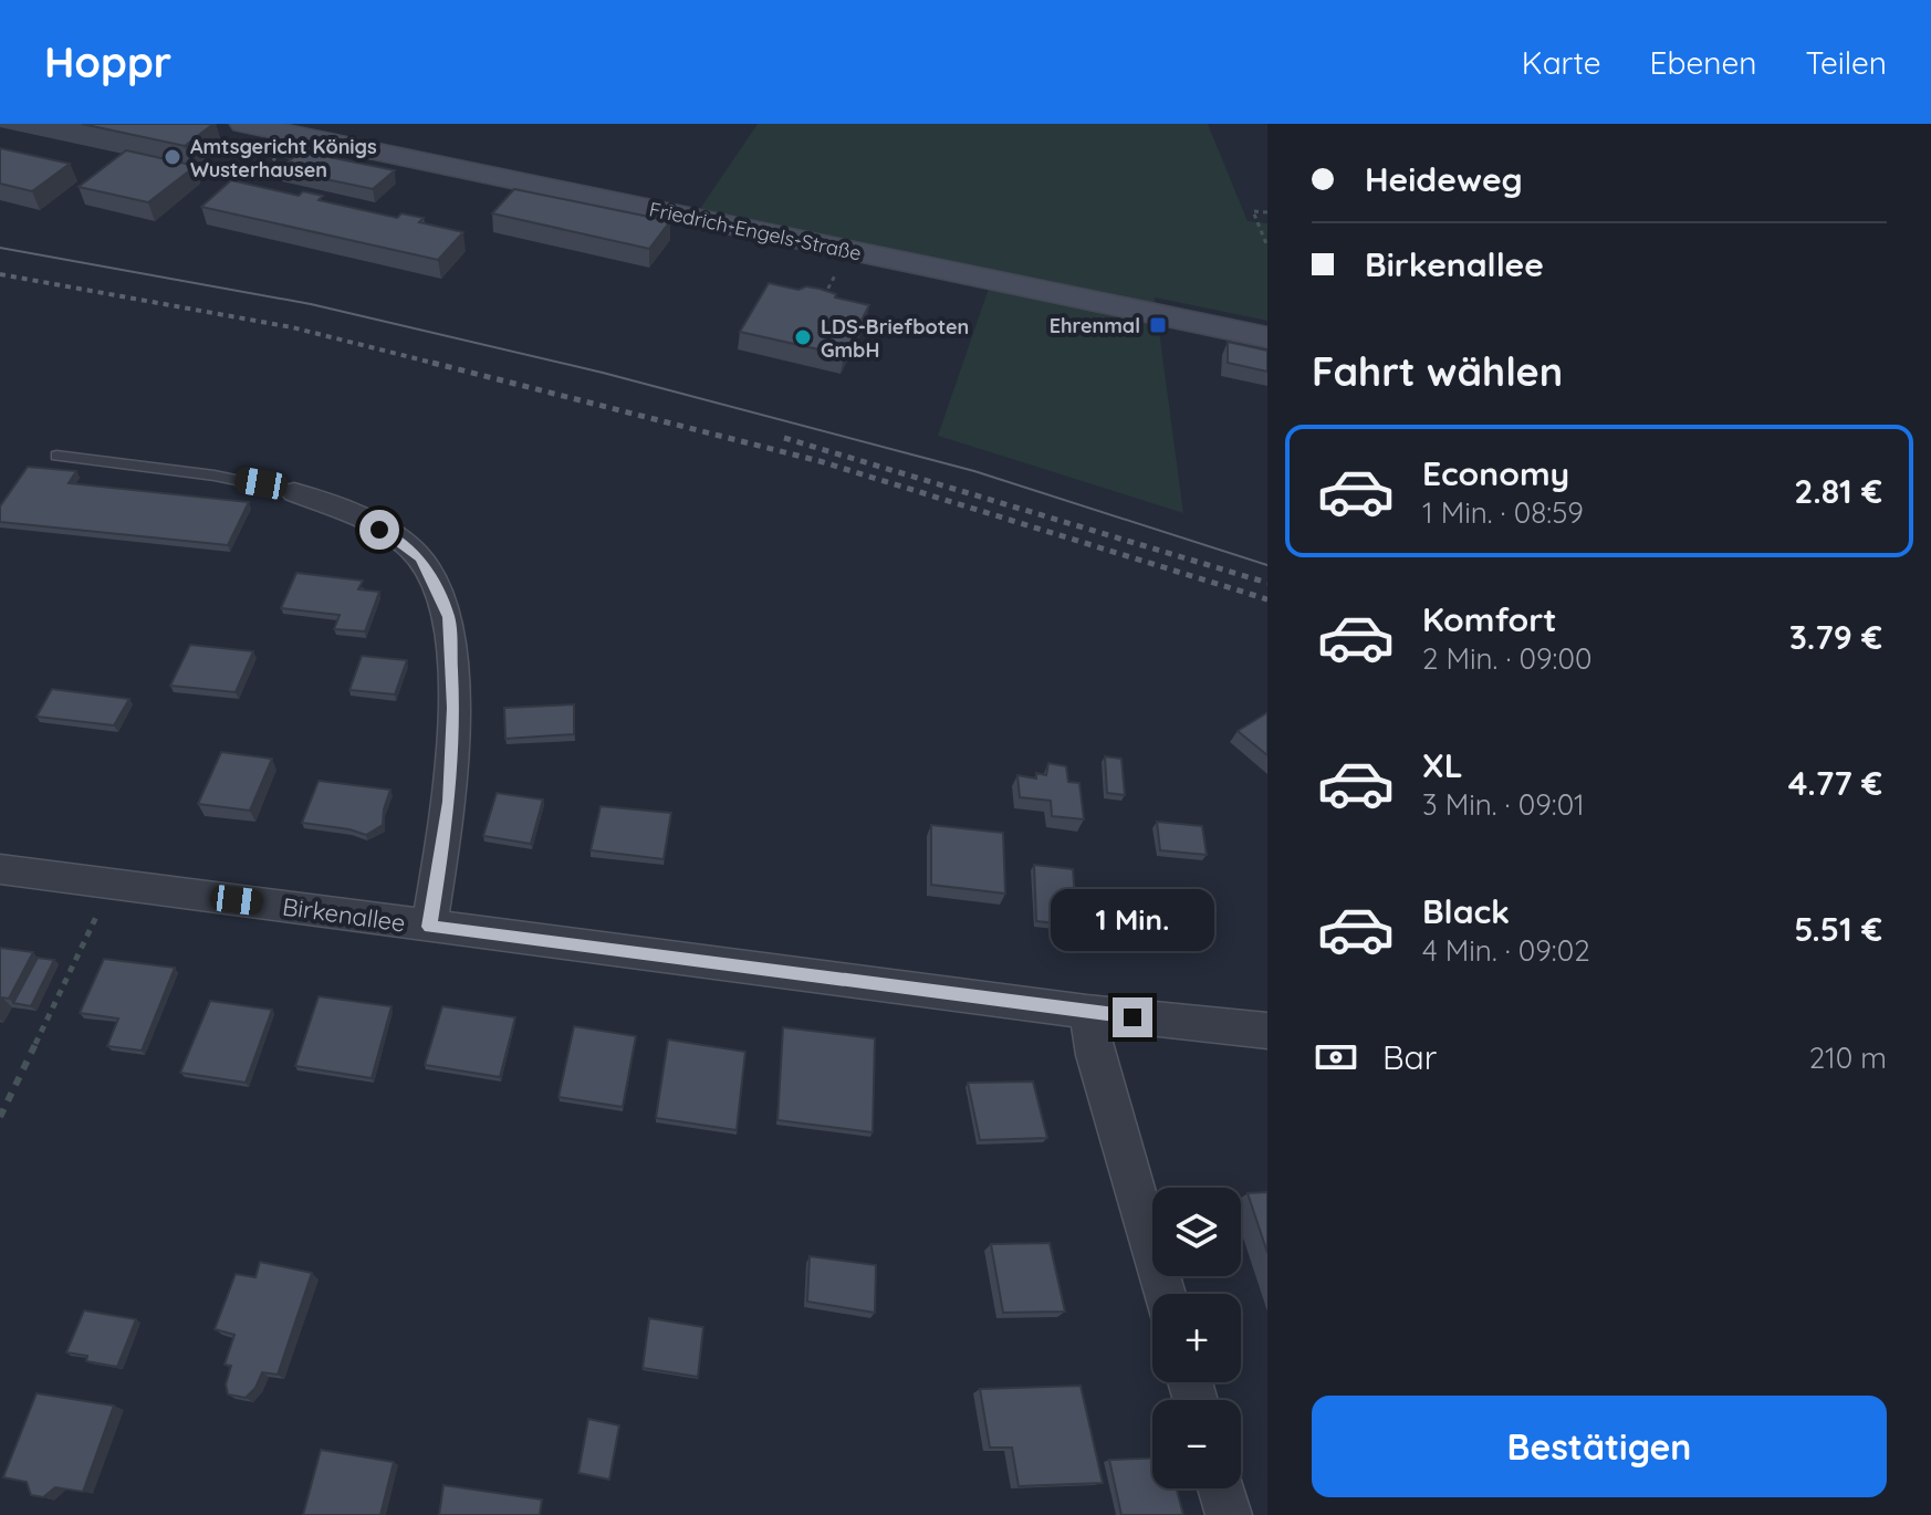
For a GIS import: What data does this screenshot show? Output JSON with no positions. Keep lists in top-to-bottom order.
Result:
{
  "streets": {
    "main road": ["Friedrich-Engels-Straße"],
    "street": ["Birkenallee"]
  },
  "places": {
    "other": ["Amtsgericht Königs Wusterhausen", "LDS-Briefboten GmbH"],
    "transit": ["Ehrenmal"]
  },
  "page": {
    "header": "Hoppr",
    "nav": ["Karte", "Ebenen", "Teilen"],
    "banner": ["Heideweg", "Birkenallee"],
    "heading": "Fahrt wählen",
    "list": [
      {
        "name": "Economy",
        "note": "1 Min. · 08:59",
        "value": "2.81 €"
      },
      {
        "name": "Komfort",
        "note": "2 Min. · 09:00",
        "value": "3.79 €"
      },
      {
        "name": "XL",
        "note": "3 Min. · 09:01",
        "value": "4.77 €"
      },
      {
        "name": "Black",
        "note": "4 Min. · 09:02",
        "value": "5.51 €"
      }
    ],
    "bubble": "1 Min.",
    "pay": ["Bar", "210 m"],
    "map_buttons": ["+", "−"],
    "buttons": "Bestätigen"
  }
}
